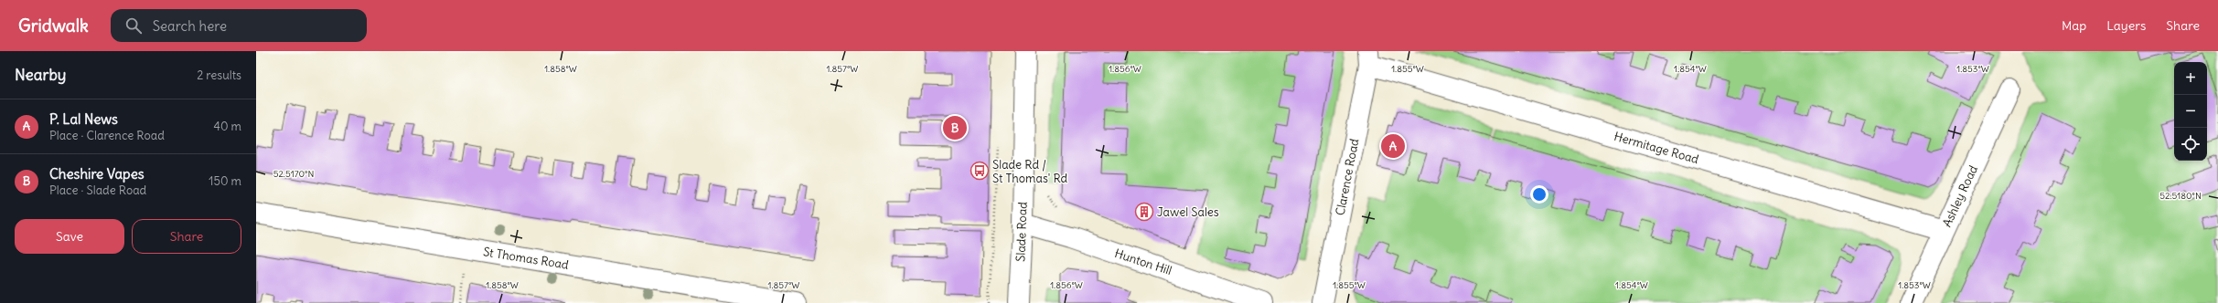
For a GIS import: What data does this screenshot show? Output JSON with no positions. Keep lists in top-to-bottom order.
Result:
{
  "streets": {
    "street": [
      "Hermitage Road",
      "Clarence Road",
      "Ashley Road",
      "Slade Road",
      "St Thomas Road",
      "Hunton Hill"
    ]
  },
  "crossings": [
    ["Hermitage Road", "Clarence Road"],
    ["Hermitage Road", "Ashley Road"],
    ["Slade Road", "Hunton Hill"]
  ],
  "places": {
    "bus stop": ["Slade Rd / St Thomas' Rd"],
    "building": ["Jawel Sales"]
  },
  "page": {
    "header": "Gridwalk",
    "search": "Search here",
    "nav": ["Map", "Layers", "Share"],
    "heading": ["Nearby", "2 results"],
    "map_buttons": ["+", "−"],
    "list": [
      {
        "mark": "A",
        "name": "P. Lal News",
        "note": "Place · Clarence Road",
        "value": "40 m"
      },
      {
        "mark": "B",
        "name": "Cheshire Vapes",
        "note": "Place · Slade Road",
        "value": "150 m"
      }
    ],
    "pins": ["B", "A"],
    "buttons": ["Save", "Share"]
  },
  "coordinates": [
    "1.858°W",
    "1.857°W",
    "1.856°W",
    "1.853°W",
    "1.855°W",
    "1.854°W",
    "52.5170°N",
    "52.5180°N"
  ]
}
